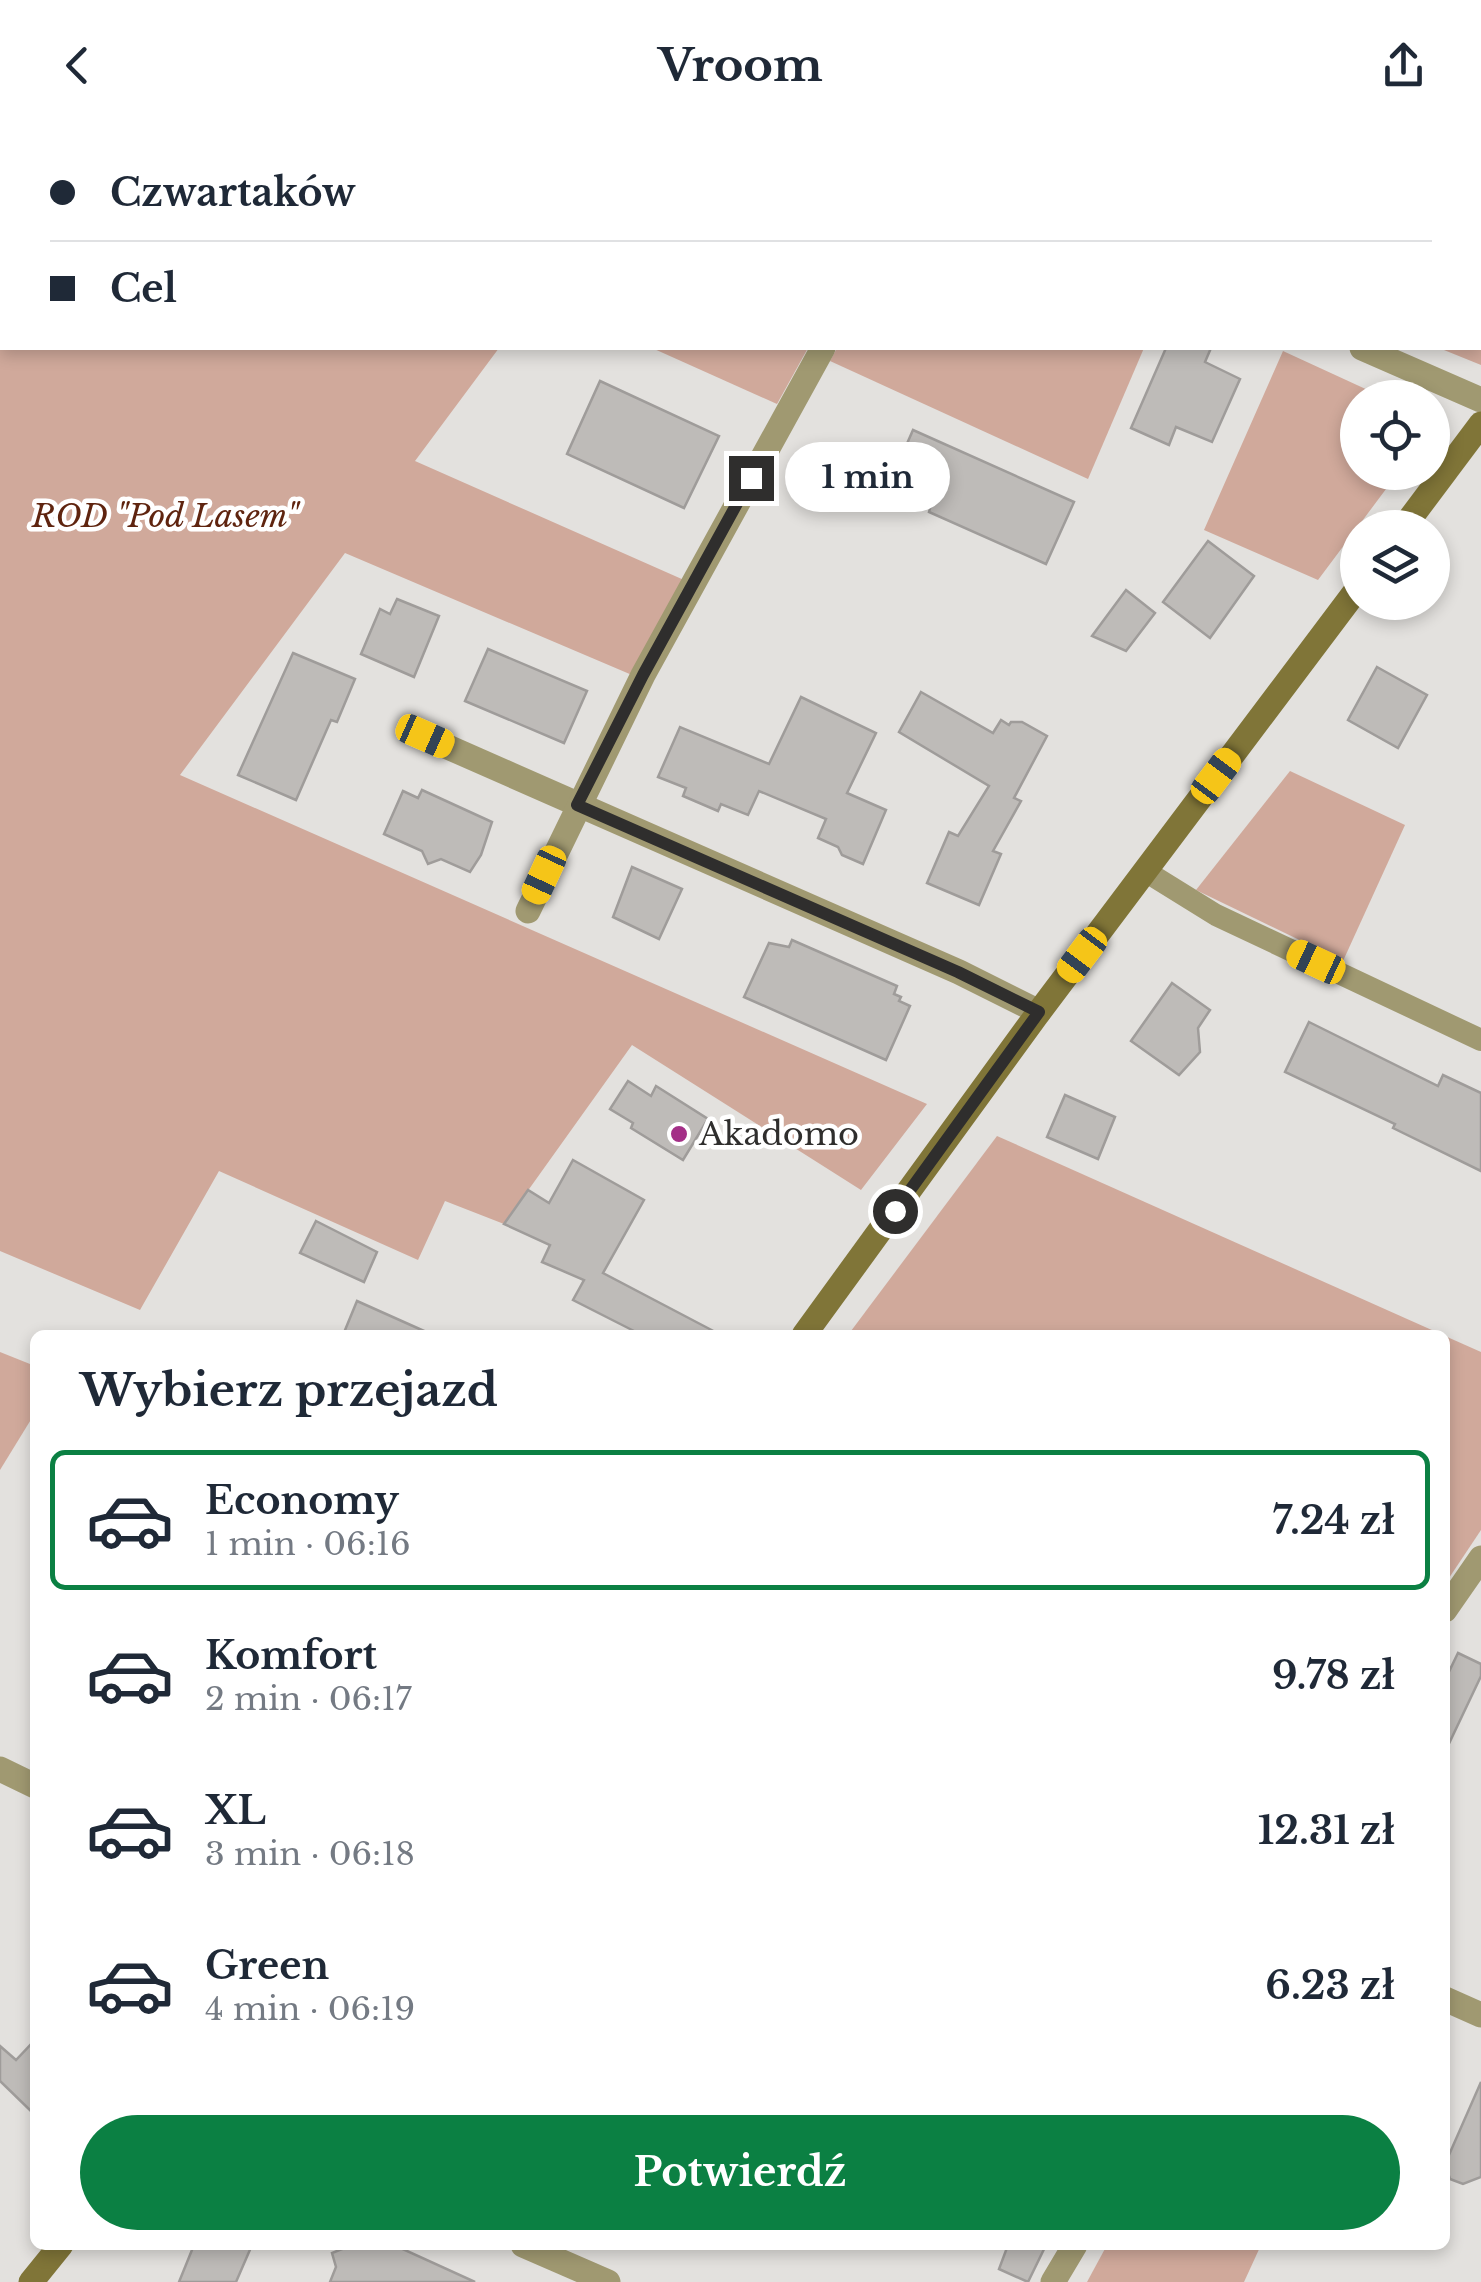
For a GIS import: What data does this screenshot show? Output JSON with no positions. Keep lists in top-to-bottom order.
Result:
{
  "parks": ["ROD \"Pod Lasem\""],
  "places": ["Akadomo"],
  "page": {
    "header": "Vroom",
    "banner": ["Czwartaków", "Cel"],
    "bubble": "1 min",
    "heading": "Wybierz przejazd",
    "list": [
      {
        "name": "Economy",
        "note": "1 min · 06:16",
        "value": "7.24 zł"
      },
      {
        "name": "Komfort",
        "note": "2 min · 06:17",
        "value": "9.78 zł"
      },
      {
        "name": "XL",
        "note": "3 min · 06:18",
        "value": "12.31 zł"
      },
      {
        "name": "Green",
        "note": "4 min · 06:19",
        "value": "6.23 zł"
      }
    ],
    "buttons": "Potwierdź"
  }
}
